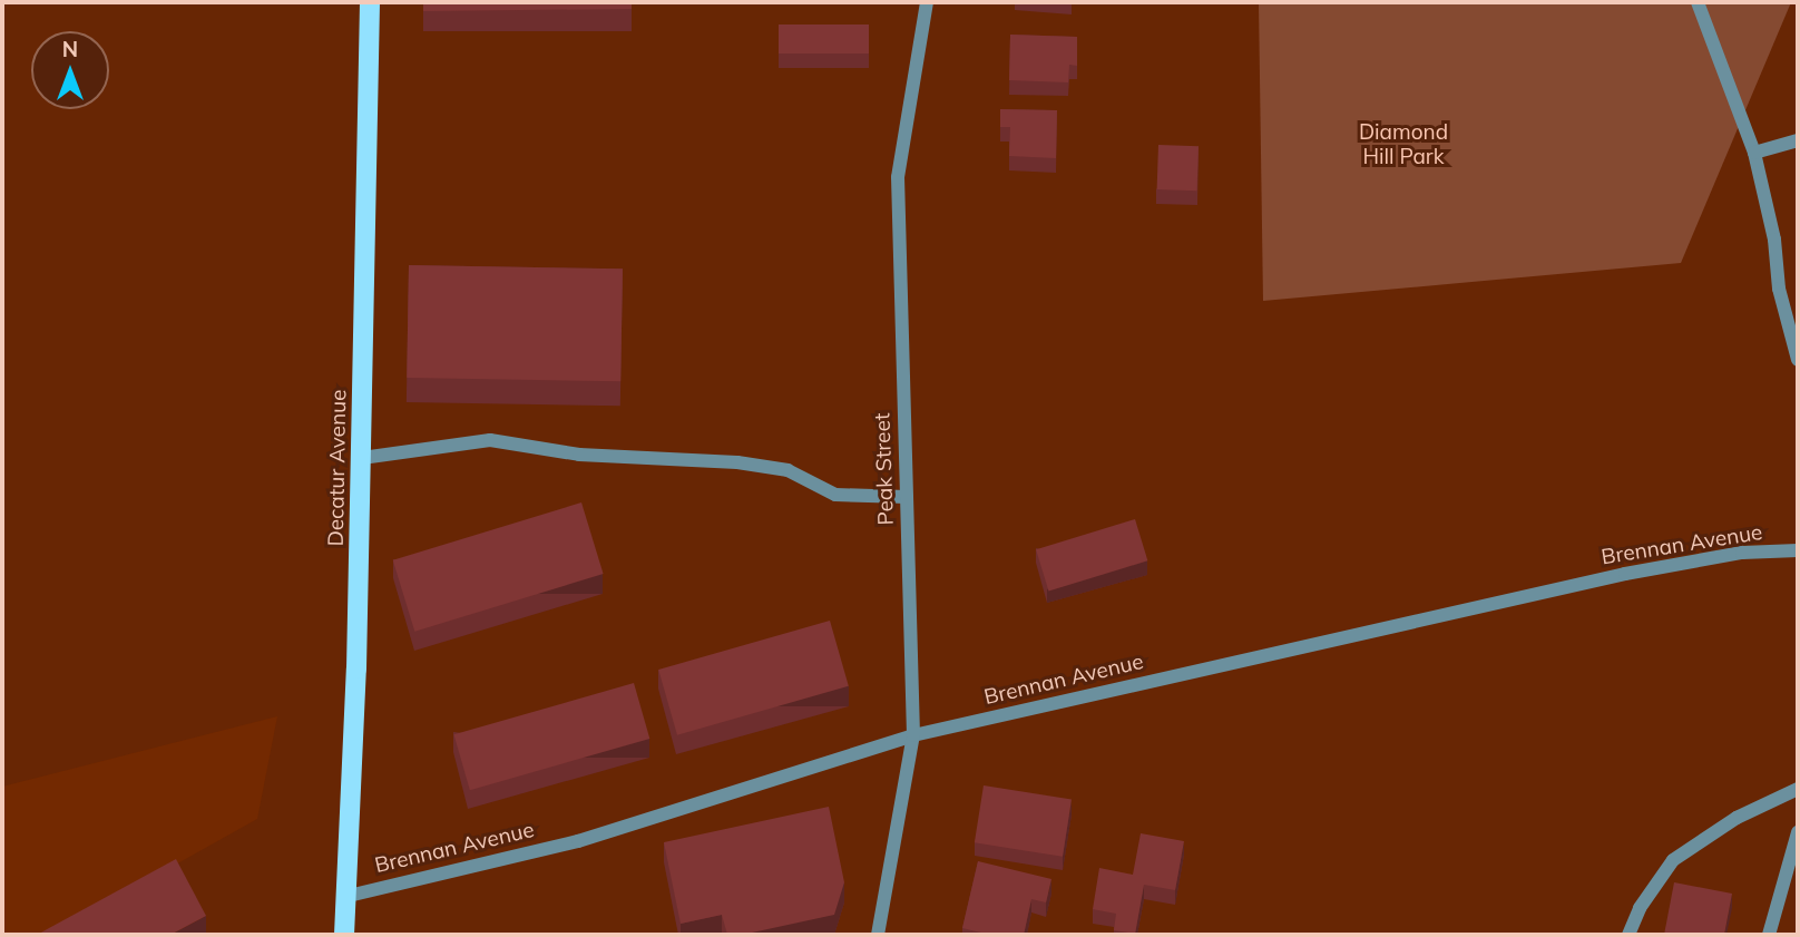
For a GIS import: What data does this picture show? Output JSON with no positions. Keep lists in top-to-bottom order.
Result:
{
  "streets": {
    "main road": ["Decatur Avenue"],
    "street": ["Peak Street", "Brennan Avenue"]
  },
  "crossings": [
    ["Decatur Avenue", "Brennan Avenue"],
    ["Peak Street", "Brennan Avenue"]
  ],
  "parks": ["Diamond Hill Park"],
  "north": "top"
}
